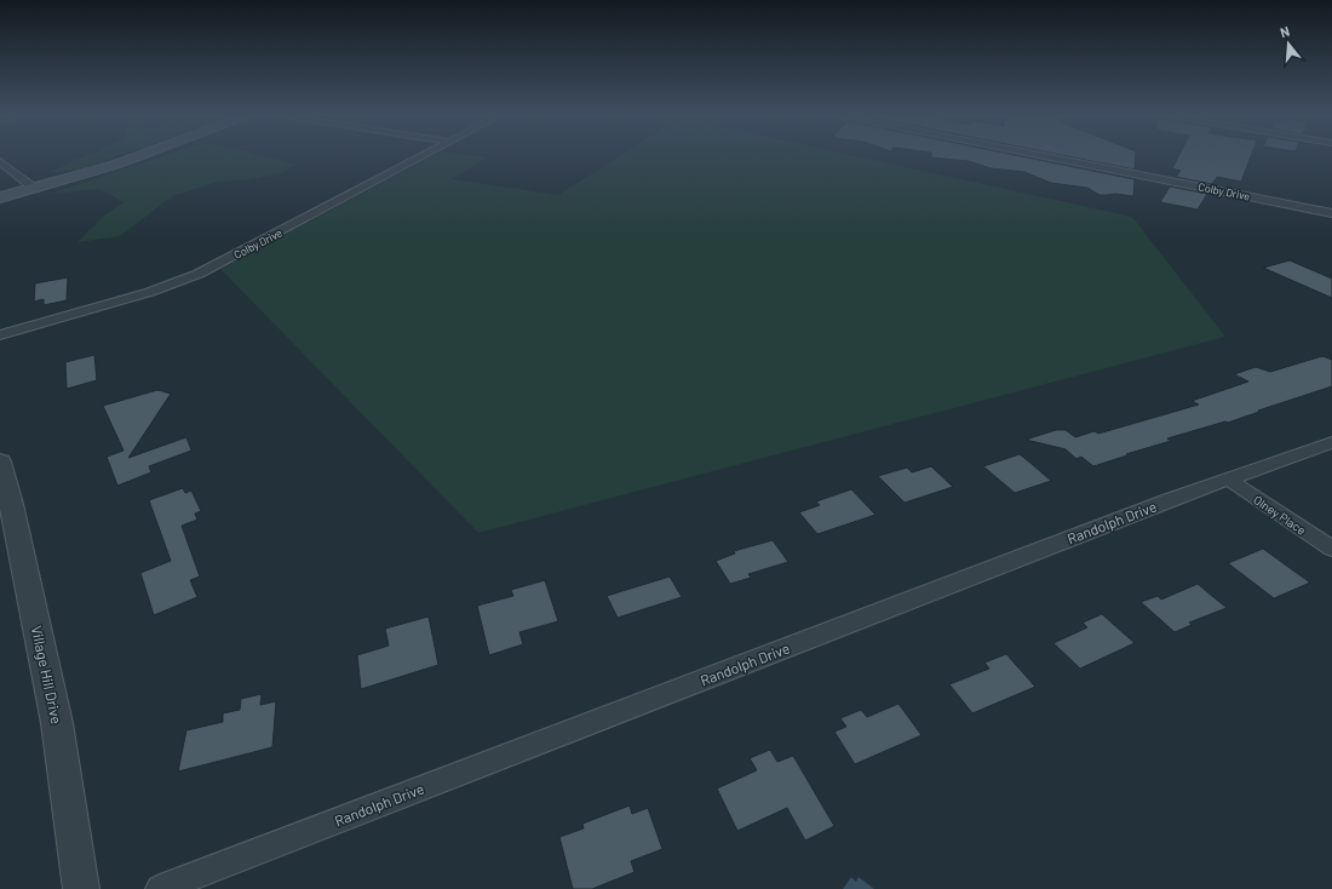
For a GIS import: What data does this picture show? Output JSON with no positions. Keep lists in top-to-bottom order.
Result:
{
  "streets": {
    "street": [
      "Colby Drive",
      "Olney Place",
      "Randolph Drive",
      "Village Hill Drive"
    ]
  },
  "crossings": [
    ["Olney Place", "Randolph Drive"]
  ],
  "north": "top"
}
